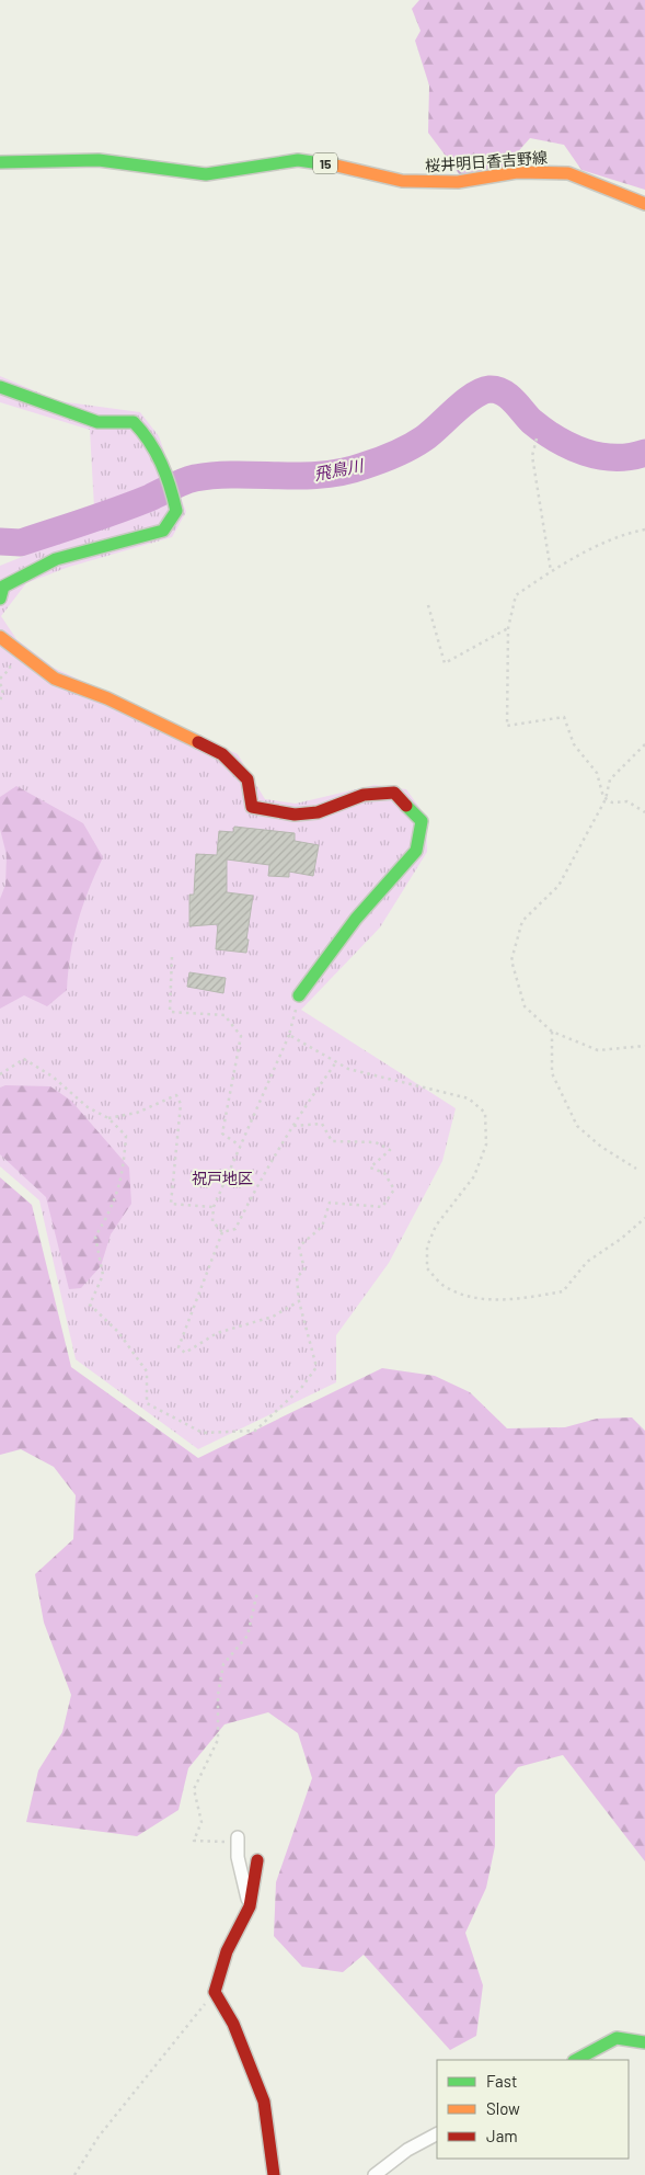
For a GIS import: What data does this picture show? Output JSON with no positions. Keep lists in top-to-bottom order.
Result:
{
  "streets": {
    "street": ["桜井明日香吉野線", "15"]
  },
  "water": ["飛鳥川"],
  "parks": ["祝戸地区"],
  "legend": ["Fast", "Slow", "Jam"]
}
